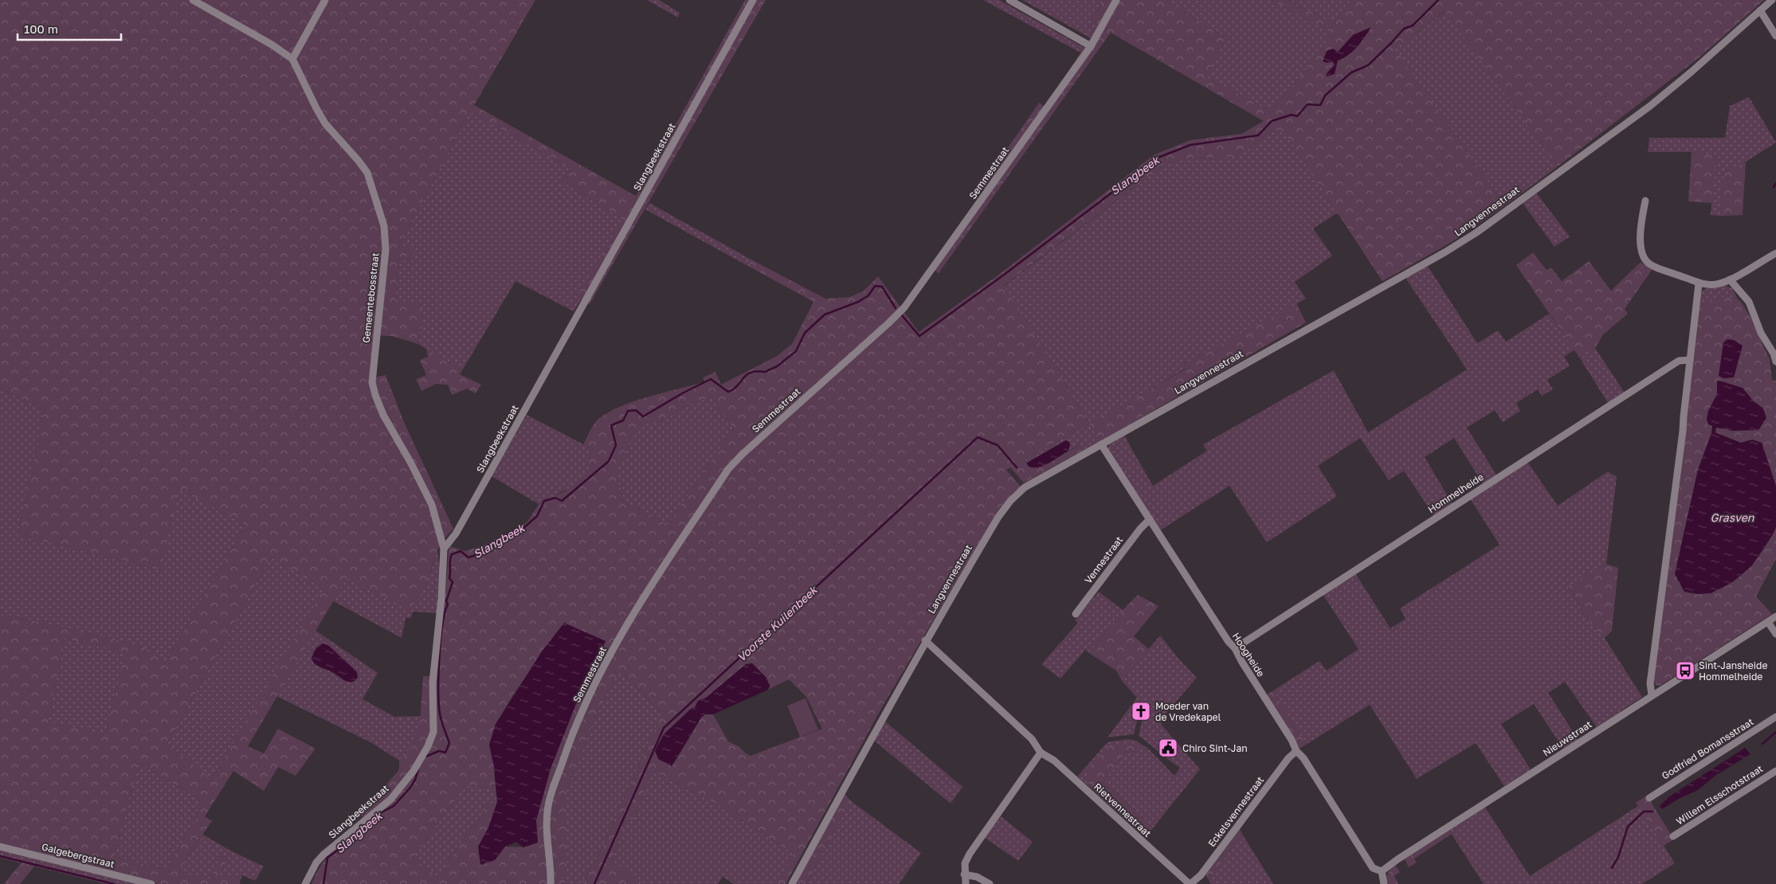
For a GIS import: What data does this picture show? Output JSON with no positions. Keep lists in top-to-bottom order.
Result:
{
  "streets": {
    "street": [
      "Slangbeekstraat",
      "Semmestraat",
      "Langvennestraat",
      "Gemeentebosstraat",
      "Hommelheide",
      "Vennestraat",
      "Hoogheide",
      "Nieuwstraat",
      "Godfried Bomansstraat",
      "Willem Elsschotstraat",
      "Rietvennestraat",
      "Eckelsvennestraat",
      "Galgebergstraat"
    ]
  },
  "crossings": [
    ["Slangbeekstraat", "Gemeentebosstraat"],
    ["Langvennestraat", "Hoogheide"],
    ["Langvennestraat", "Rietvennestraat"],
    ["Hommelheide", "Hoogheide"],
    ["Vennestraat", "Hoogheide"],
    ["Hoogheide", "Nieuwstraat"],
    ["Hoogheide", "Eckelsvennestraat"],
    ["Rietvennestraat", "Eckelsvennestraat"]
  ],
  "water": ["Slangbeek", "Grasven", "Voorste Kuilenbeek"],
  "places": {
    "bus stop": ["Sint-Jansheide Hommelheide"],
    "church": ["Moeder van de Vredekapel"],
    "public building": ["Chiro Sint-Jan"]
  },
  "scale_bar": "100 m"
}
